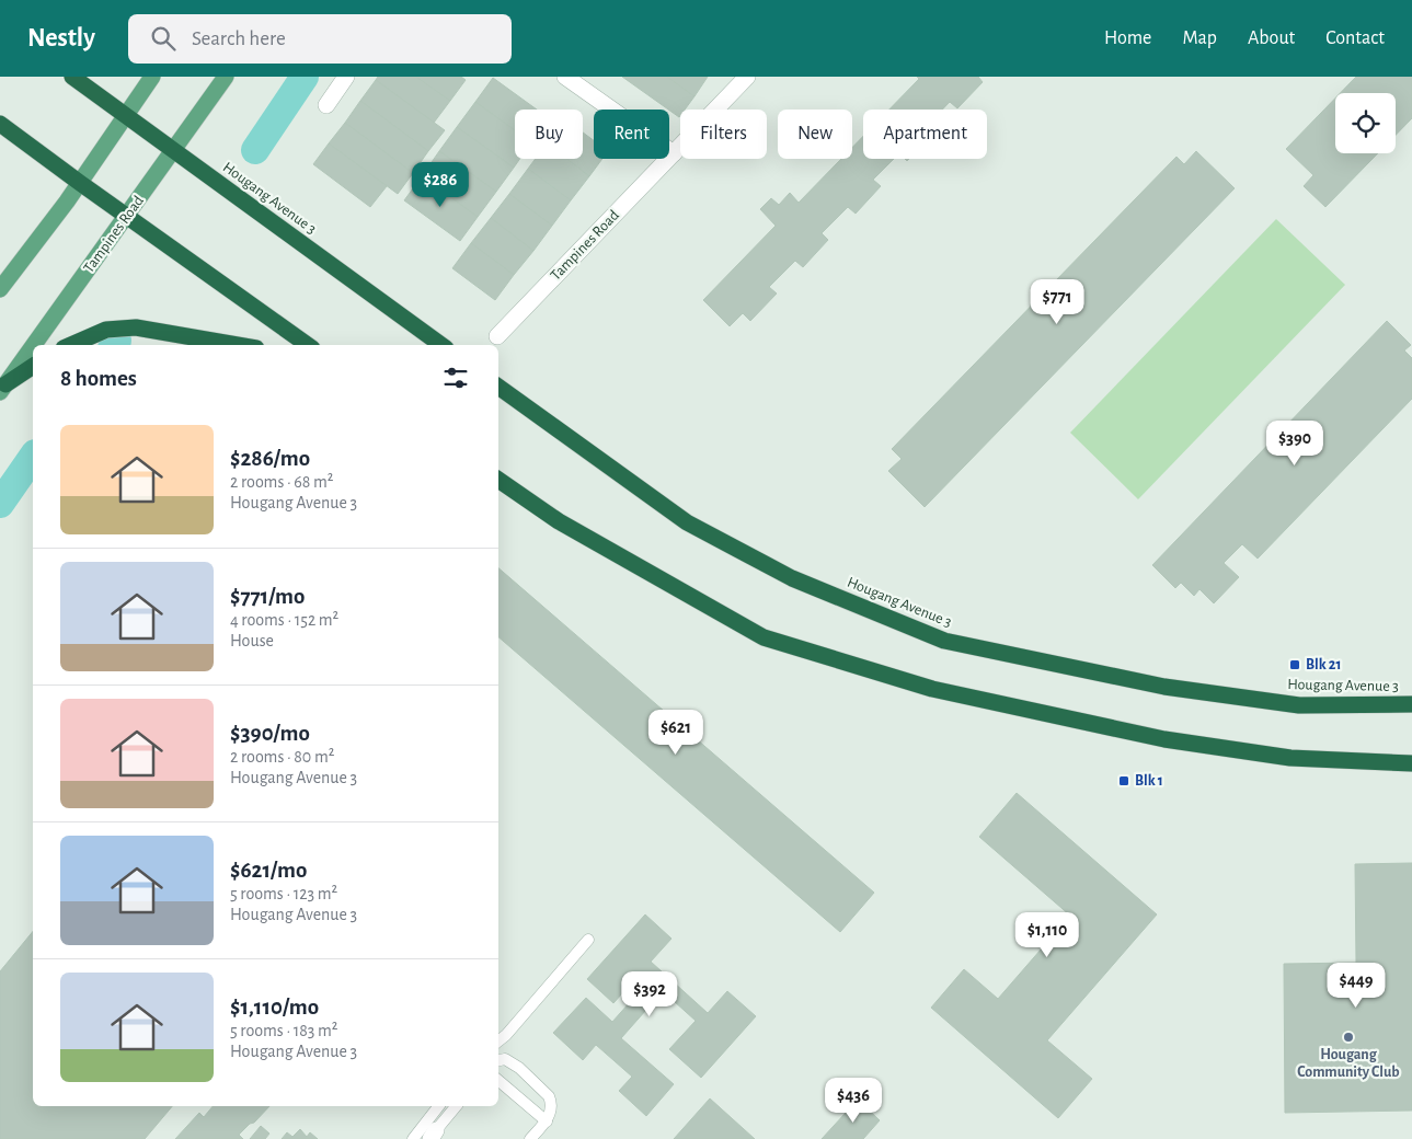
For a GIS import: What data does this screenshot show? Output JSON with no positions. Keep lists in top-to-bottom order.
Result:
{
  "streets": {
    "highway": ["Hougang Avenue 3"],
    "main road": ["Tampines Road"]
  },
  "crossings": [
    ["Hougang Avenue 3", "Tampines Road"]
  ],
  "places": {
    "transit": ["Blk 21", "Blk 1"],
    "other": ["Hougang Community Club"]
  },
  "page": {
    "header": "Nestly",
    "search": "Search here",
    "nav": [
      "Home",
      "Map",
      "About",
      "Contact"
    ],
    "chip": [
      "Buy",
      "Rent",
      "Filters",
      "New",
      "Apartment"
    ],
    "price": [
      "$286",
      "$771",
      "$390",
      "$621",
      "$1,110",
      "$449",
      "$392",
      "$436"
    ],
    "heading": "8 homes",
    "list": [
      {
        "name": "$286/mo",
        "note": "2 rooms · 68 m² · Hougang Avenue 3"
      },
      {
        "name": "$771/mo",
        "note": "4 rooms · 152 m² · House"
      },
      {
        "name": "$390/mo",
        "note": "2 rooms · 80 m² · Hougang Avenue 3"
      },
      {
        "name": "$621/mo",
        "note": "5 rooms · 123 m² · Hougang Avenue 3"
      },
      {
        "name": "$1,110/mo",
        "note": "5 rooms · 183 m² · Hougang Avenue 3"
      }
    ]
  }
}
